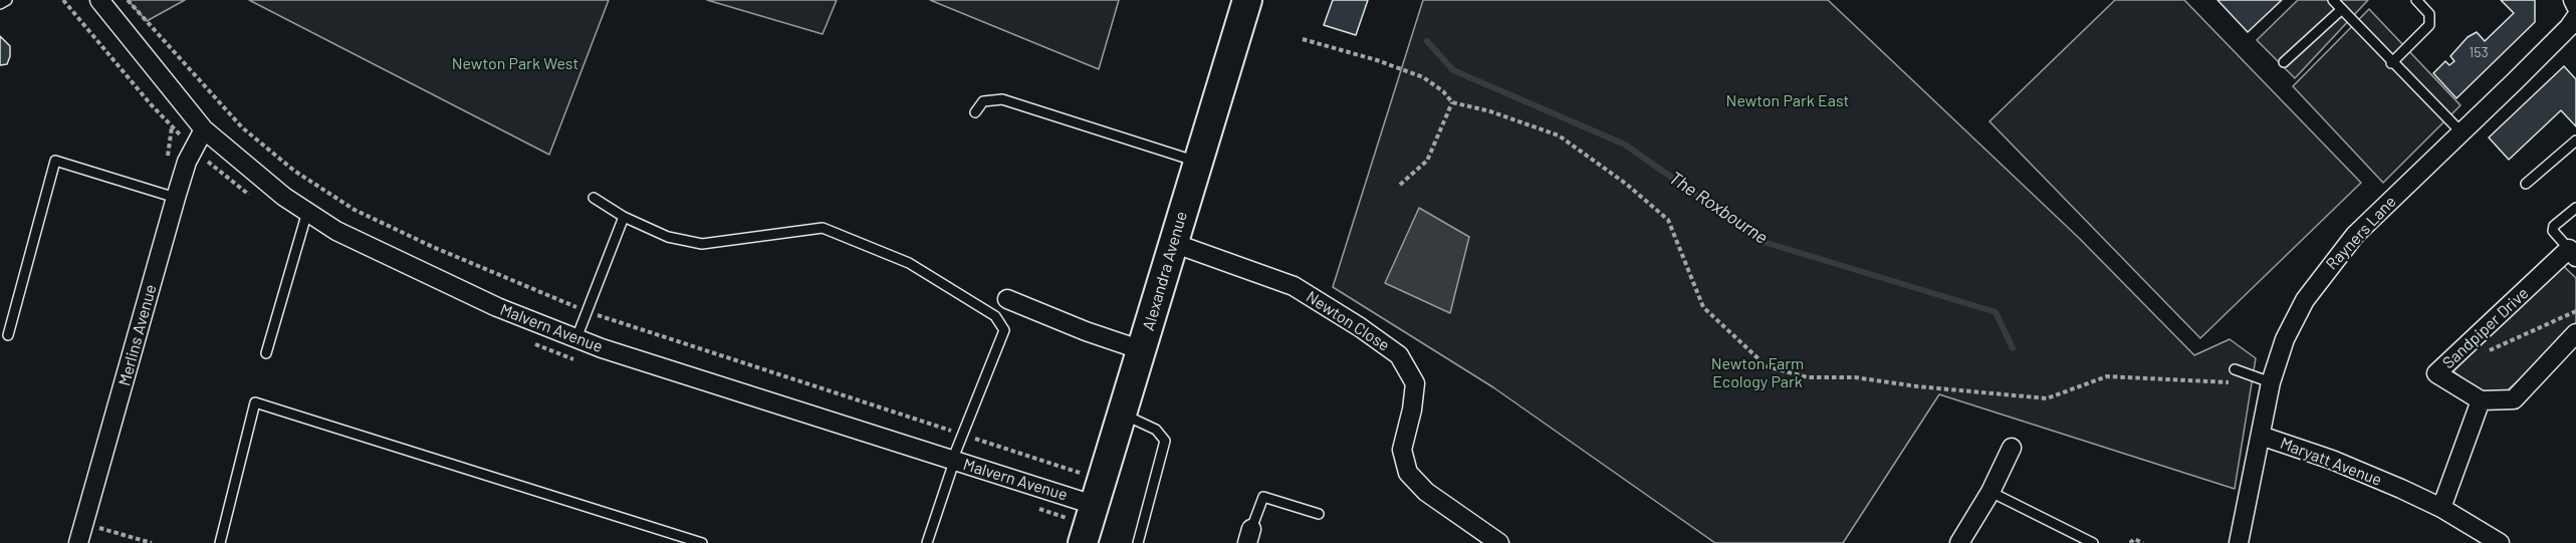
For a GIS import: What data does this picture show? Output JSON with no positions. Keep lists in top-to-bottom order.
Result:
{
  "streets": {
    "main road": ["Alexandra Avenue"],
    "street": [
      "Rayners Lane",
      "Newton Close",
      "Malvern Avenue",
      "Sandpiper Drive",
      "Merlins Avenue",
      "Maryatt Avenue"
    ]
  },
  "crossings": [
    ["Rayners Lane", "Maryatt Avenue"],
    ["Alexandra Avenue", "Newton Close"],
    ["Alexandra Avenue", "Malvern Avenue"],
    ["Malvern Avenue", "Merlins Avenue"]
  ],
  "water": ["The Roxbourne"],
  "parks": ["Newton Park West", "Newton Park East", "Newton Farm Ecology Park"],
  "house_numbers": ["153"]
}
